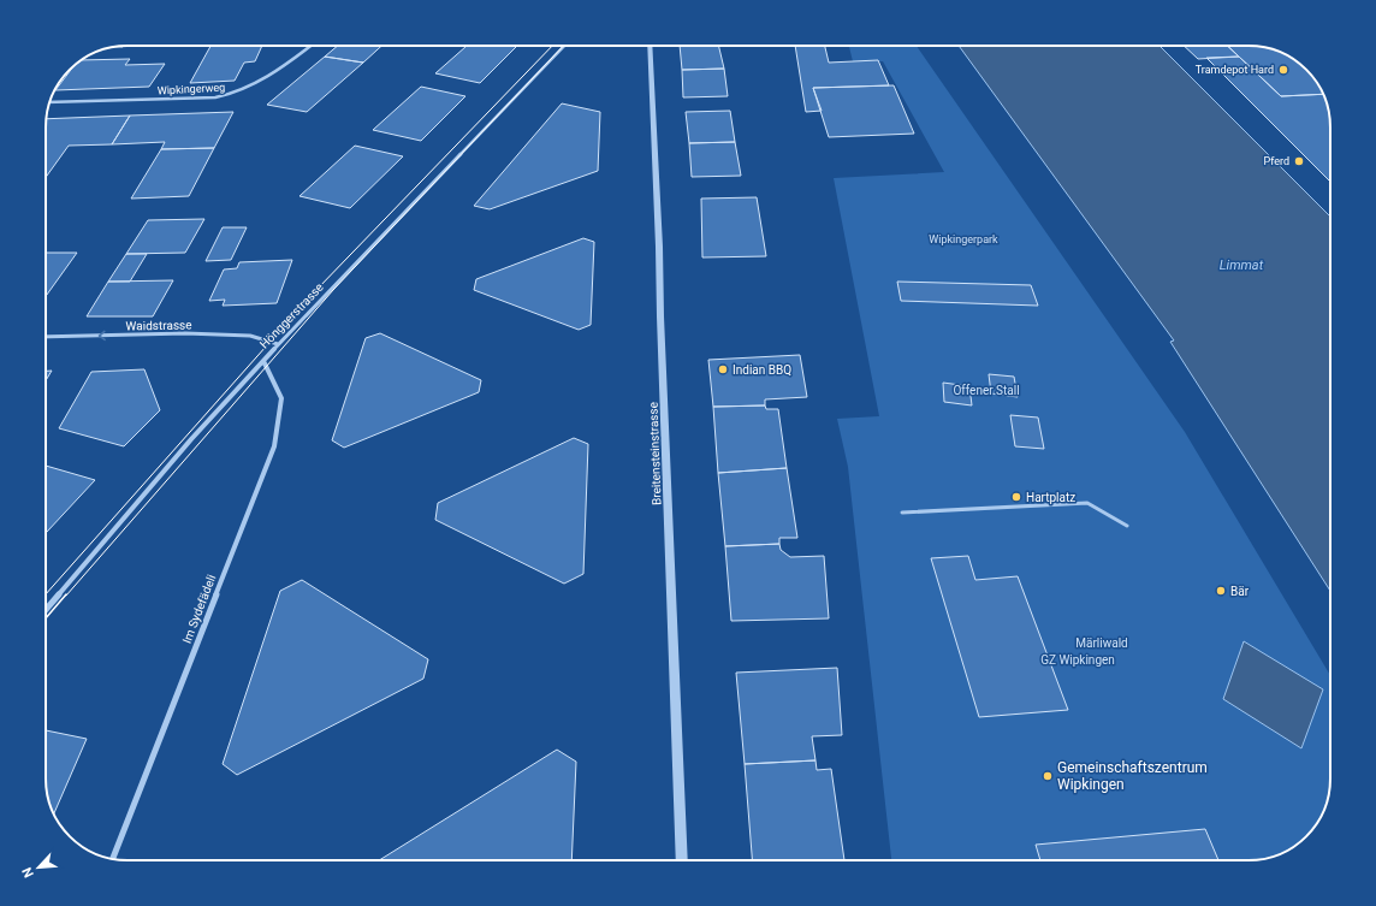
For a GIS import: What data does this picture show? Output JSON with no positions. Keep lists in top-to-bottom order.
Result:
{
  "streets": {
    "street": [
      "Wipkingerweg",
      "Hönggerstrasse",
      "Waidstrasse",
      "Breitensteinstrasse",
      "Im Sydefädeli"
    ]
  },
  "crossings": [
    ["Hönggerstrasse", "Waidstrasse"],
    ["Hönggerstrasse", "Im Sydefädeli"]
  ],
  "one_way": ["Waidstrasse"],
  "water": ["Limmat"],
  "parks": [
    "Wipkingerpark",
    "Offener Stall",
    "Märliwald",
    "GZ Wipkingen"
  ],
  "places": [
    "Tramdepot Hard",
    "Pferd",
    "Indian BBQ",
    "Hartplatz",
    "Bär",
    "Gemeinschaftszentrum Wipkingen"
  ],
  "north": "bottom left"
}
